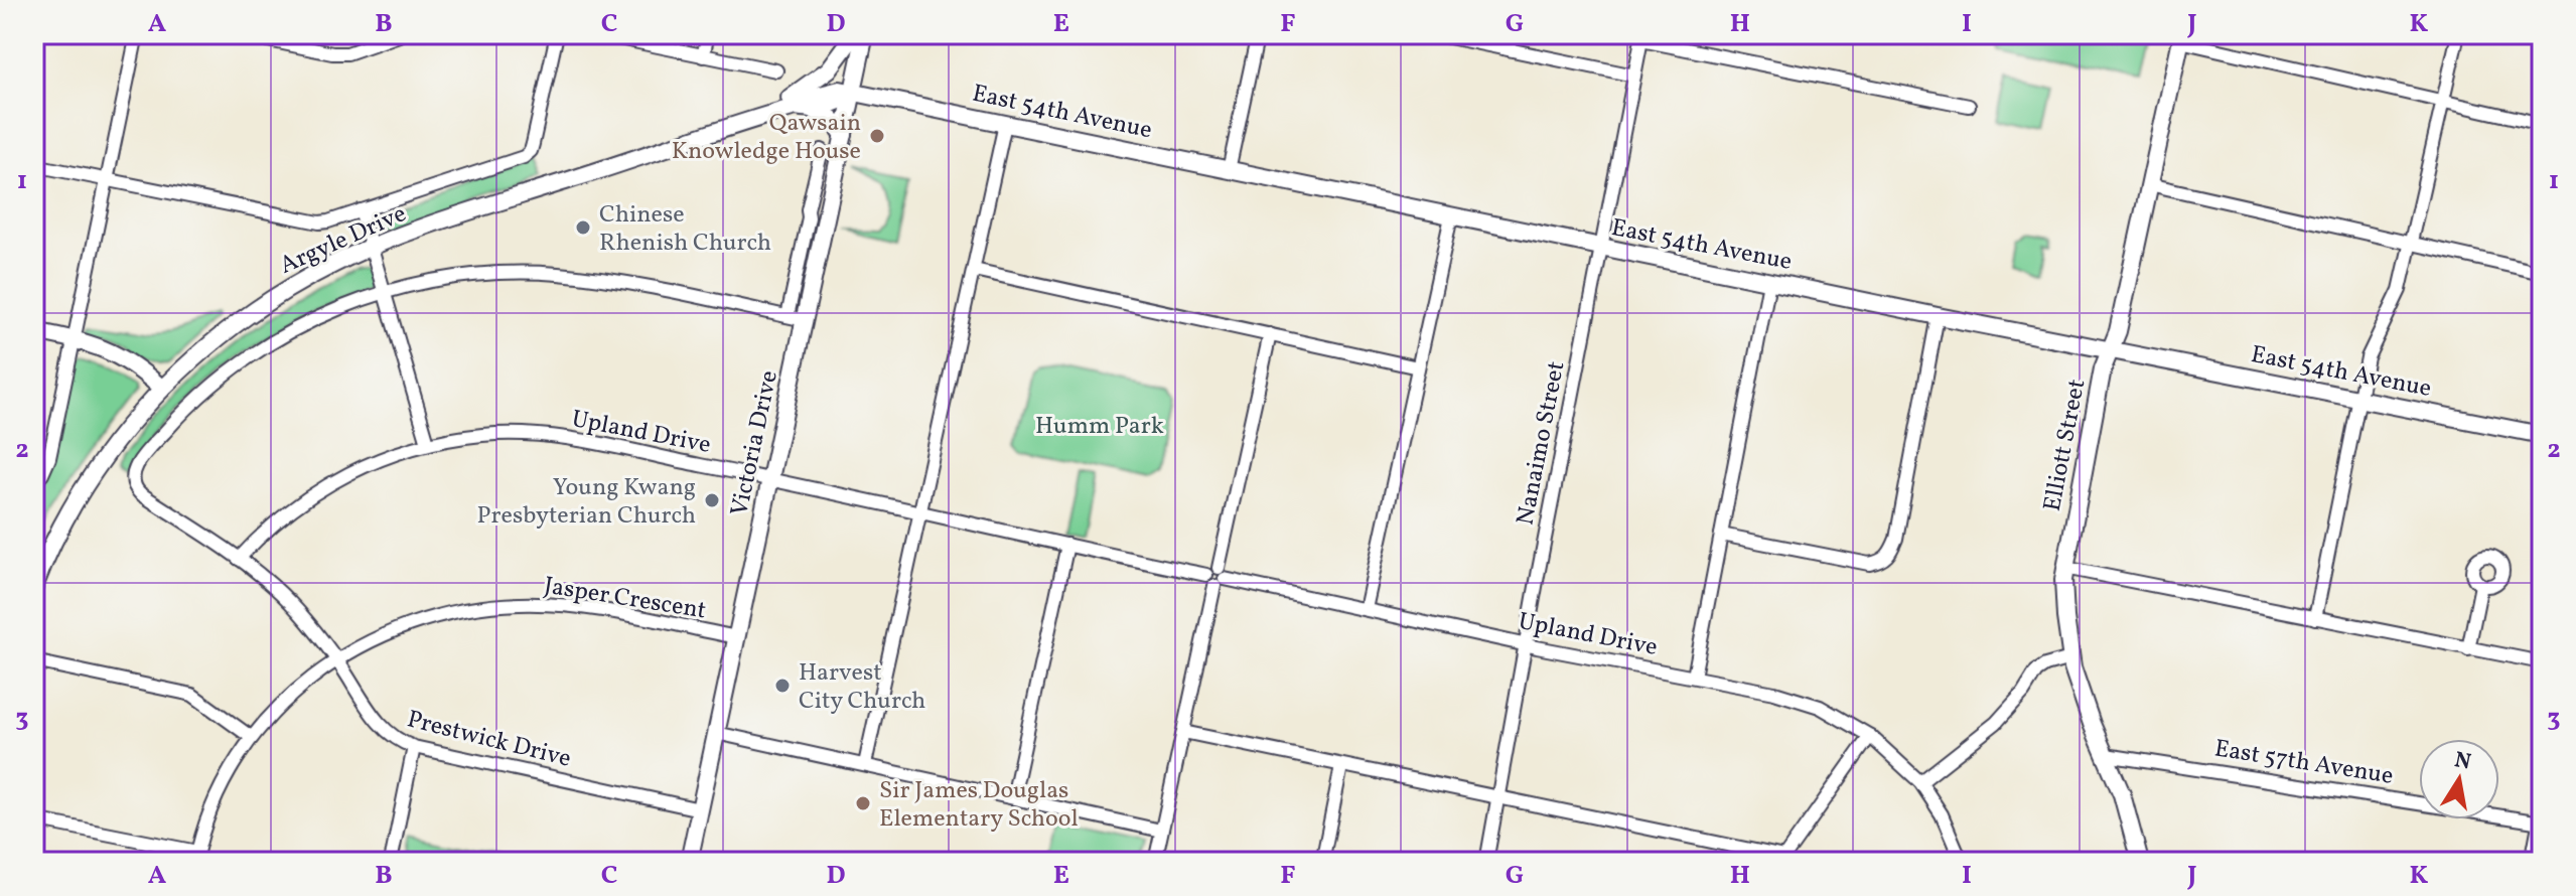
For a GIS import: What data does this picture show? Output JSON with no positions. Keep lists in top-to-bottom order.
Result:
{
  "streets": {
    "street": [
      "East 54th Avenue",
      "Argyle Drive",
      "Upland Drive",
      "Victoria Drive",
      "Nanaimo Street",
      "Elliott Street",
      "Jasper Crescent",
      "Prestwick Drive",
      "East 57th Avenue"
    ]
  },
  "crossings": [
    ["East 54th Avenue", "Argyle Drive"],
    ["East 54th Avenue", "Victoria Drive"],
    ["East 54th Avenue", "Nanaimo Street"],
    ["East 54th Avenue", "Elliott Street"],
    ["Argyle Drive", "Victoria Drive"],
    ["Upland Drive", "Victoria Drive"],
    ["Upland Drive", "Nanaimo Street"],
    ["Upland Drive", "Prestwick Drive"],
    ["Victoria Drive", "Jasper Crescent"],
    ["Victoria Drive", "Prestwick Drive"],
    ["Elliott Street", "East 57th Avenue"],
    ["Jasper Crescent", "Prestwick Drive"]
  ],
  "parks": ["Humm Park"],
  "places": [
    "Qawsain Knowledge House",
    "Chinese Rhenish Church",
    "Young Kwang Presbyterian Church",
    "Harvest City Church",
    "Sir James Douglas Elementary School"
  ],
  "north": "top",
  "grid": {
    "columns": [
      "A",
      "B",
      "C",
      "D",
      "E",
      "F",
      "G",
      "H",
      "I",
      "J",
      "K"
    ],
    "rows": ["1", "2", "3"]
  }
}
